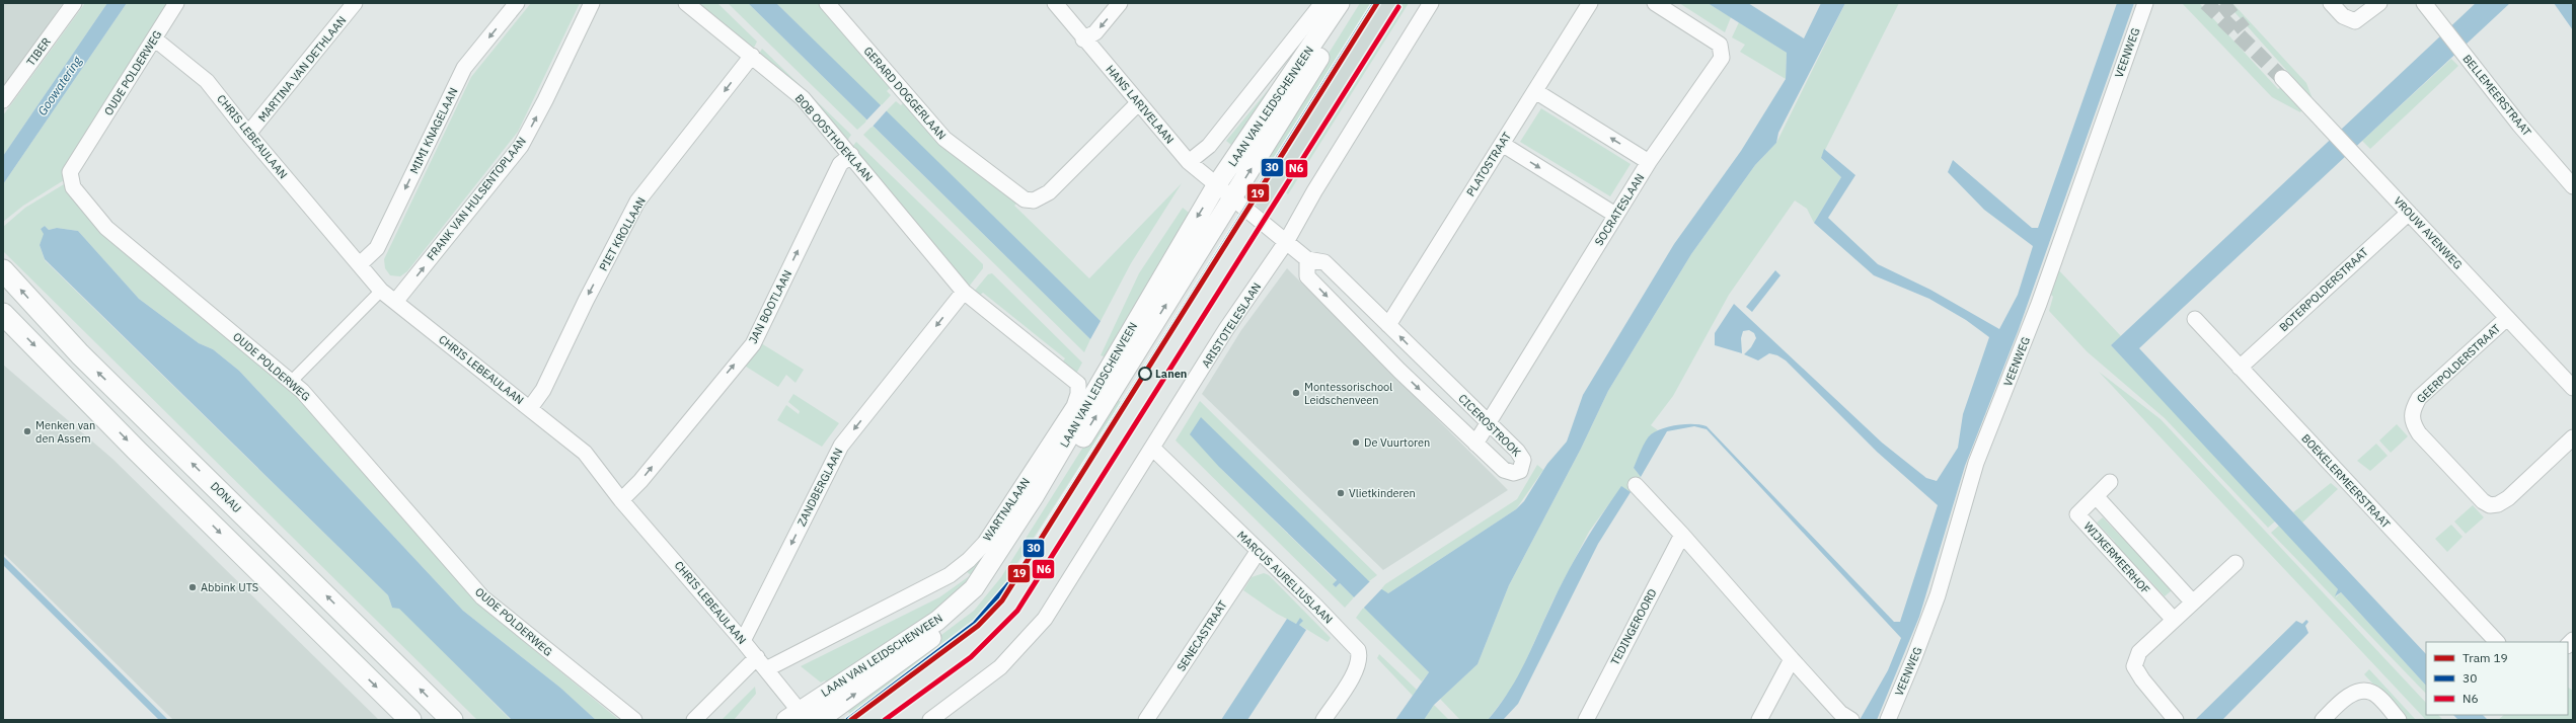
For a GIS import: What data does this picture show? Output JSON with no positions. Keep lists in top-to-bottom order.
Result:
{
  "streets": {
    "main road": ["DONAU"],
    "street": [
      "TIBER",
      "VEENWEG",
      "MARTINA VAN DETHLAAN",
      "OUDE POLDERWEG",
      "GERARD DOGGERLAAN",
      "BELLEMEERSTRAAT",
      "HANS LARIVELAAN",
      "LAAN VAN LEIDSCHENVEEN",
      "MIMI KNAGELAAN",
      "CHRIS LEBEAULAAN",
      "BOB OOSTHOEKLAAN",
      "PLATOSTRAAT",
      "FRANK VAN HULSENTOPLAAN",
      "SOCRATESLAAN",
      "VROUW AVENWEG",
      "PIET KROLLAAN",
      "BOTERPOLDERSTRAAT",
      "JAN BOOTLAAN",
      "ARISTOTELESLAAN",
      "GEERPOLDERSTRAAT",
      "CICEROSTROOK",
      "BOEKELERMEERSTRAAT",
      "ZANDBERGLAAN",
      "WARTNALAAN",
      "WIJKERMEERHOF",
      "MARCUS AURELIUSLAAN",
      "TEDINGEROORD",
      "SENECASTRAAT"
    ]
  },
  "crossings": [
    ["MARTINA VAN DETHLAAN", "CHRIS LEBEAULAAN"],
    ["OUDE POLDERWEG", "CHRIS LEBEAULAAN"],
    ["GERARD DOGGERLAAN", "HANS LARIVELAAN"],
    ["HANS LARIVELAAN", "LAAN VAN LEIDSCHENVEEN"],
    ["HANS LARIVELAAN", "CICEROSTROOK"],
    ["LAAN VAN LEIDSCHENVEEN", "CHRIS LEBEAULAAN"],
    ["LAAN VAN LEIDSCHENVEEN", "CICEROSTROOK"],
    ["MIMI KNAGELAAN", "CHRIS LEBEAULAAN"],
    ["CHRIS LEBEAULAAN", "FRANK VAN HULSENTOPLAAN"],
    ["CHRIS LEBEAULAAN", "PIET KROLLAAN"],
    ["CHRIS LEBEAULAAN", "JAN BOOTLAAN"],
    ["CHRIS LEBEAULAAN", "ZANDBERGLAAN"],
    ["CHRIS LEBEAULAAN", "WARTNALAAN"],
    ["BOB OOSTHOEKLAAN", "PIET KROLLAAN"],
    ["BOB OOSTHOEKLAAN", "JAN BOOTLAAN"],
    ["BOB OOSTHOEKLAAN", "ZANDBERGLAAN"],
    ["BOB OOSTHOEKLAAN", "WARTNALAAN"],
    ["PLATOSTRAAT", "CICEROSTROOK"],
    ["SOCRATESLAAN", "CICEROSTROOK"],
    ["VROUW AVENWEG", "BOTERPOLDERSTRAAT"],
    ["VROUW AVENWEG", "GEERPOLDERSTRAAT"],
    ["BOTERPOLDERSTRAAT", "BOEKELERMEERSTRAAT"],
    ["ARISTOTELESLAAN", "CICEROSTROOK"],
    ["ARISTOTELESLAAN", "MARCUS AURELIUSLAAN"],
    ["ZANDBERGLAAN", "WARTNALAAN"],
    ["MARCUS AURELIUSLAAN", "SENECASTRAAT"]
  ],
  "one_way": [
    "MIMI KNAGELAAN",
    "FRANK VAN HULSENTOPLAAN",
    "PIET KROLLAAN",
    "JAN BOOTLAAN",
    "ZANDBERGLAAN"
  ],
  "water": ["Goowatering"],
  "places": [
    "Lanen",
    "Montessorischool Leidschenveen",
    "Menken van den Assem",
    "De Vuurtoren",
    "Vlietkinderen",
    "Abbink UTS"
  ],
  "lines": ["tram line 19", "transit line 30", "transit line N6"],
  "legend": ["Tram 19", "30", "N6"]
}
